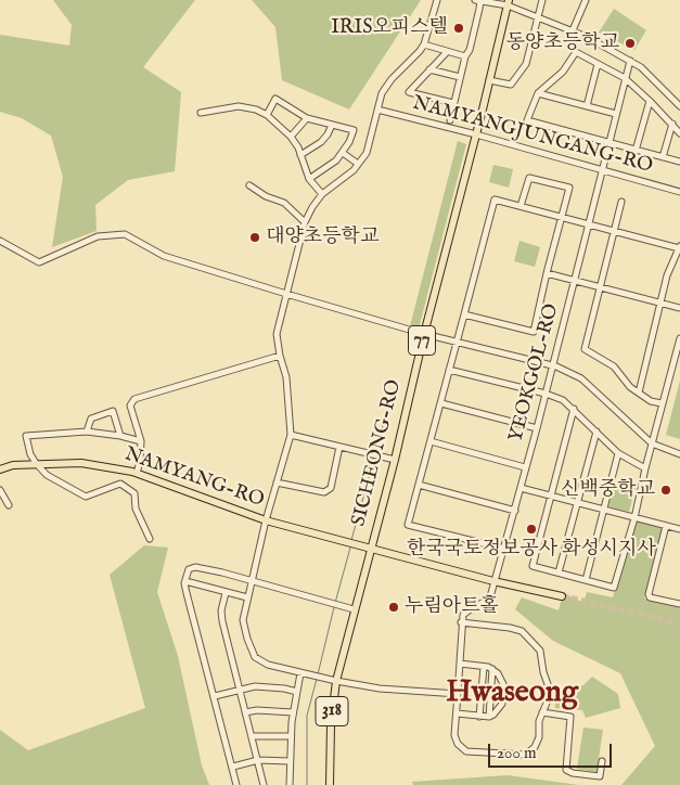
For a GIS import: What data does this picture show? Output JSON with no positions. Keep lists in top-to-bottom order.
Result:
{
  "streets": {
    "main road": [
      "77",
      "SICHEONG-RO",
      "NAMYANG-RO",
      "318"
    ],
    "street": ["NAMYANGJUNGANG-RO", "YEOKGOL-RO"]
  },
  "crossings": [
    ["NAMYANGJUNGANG-RO", "YEOKGOL-RO"],
    ["NAMYANGJUNGANG-RO", "SICHEONG-RO"],
    ["SICHEONG-RO", "NAMYANG-RO"]
  ],
  "districts": ["Hwaseong"],
  "places": [
    "IRIS오피스텔",
    "동양초등학교",
    "대양초등학교",
    "신백중학교",
    "한국국토정보공사 화성시지사",
    "누림아트홀"
  ],
  "scale_bar": "200 m"
}
